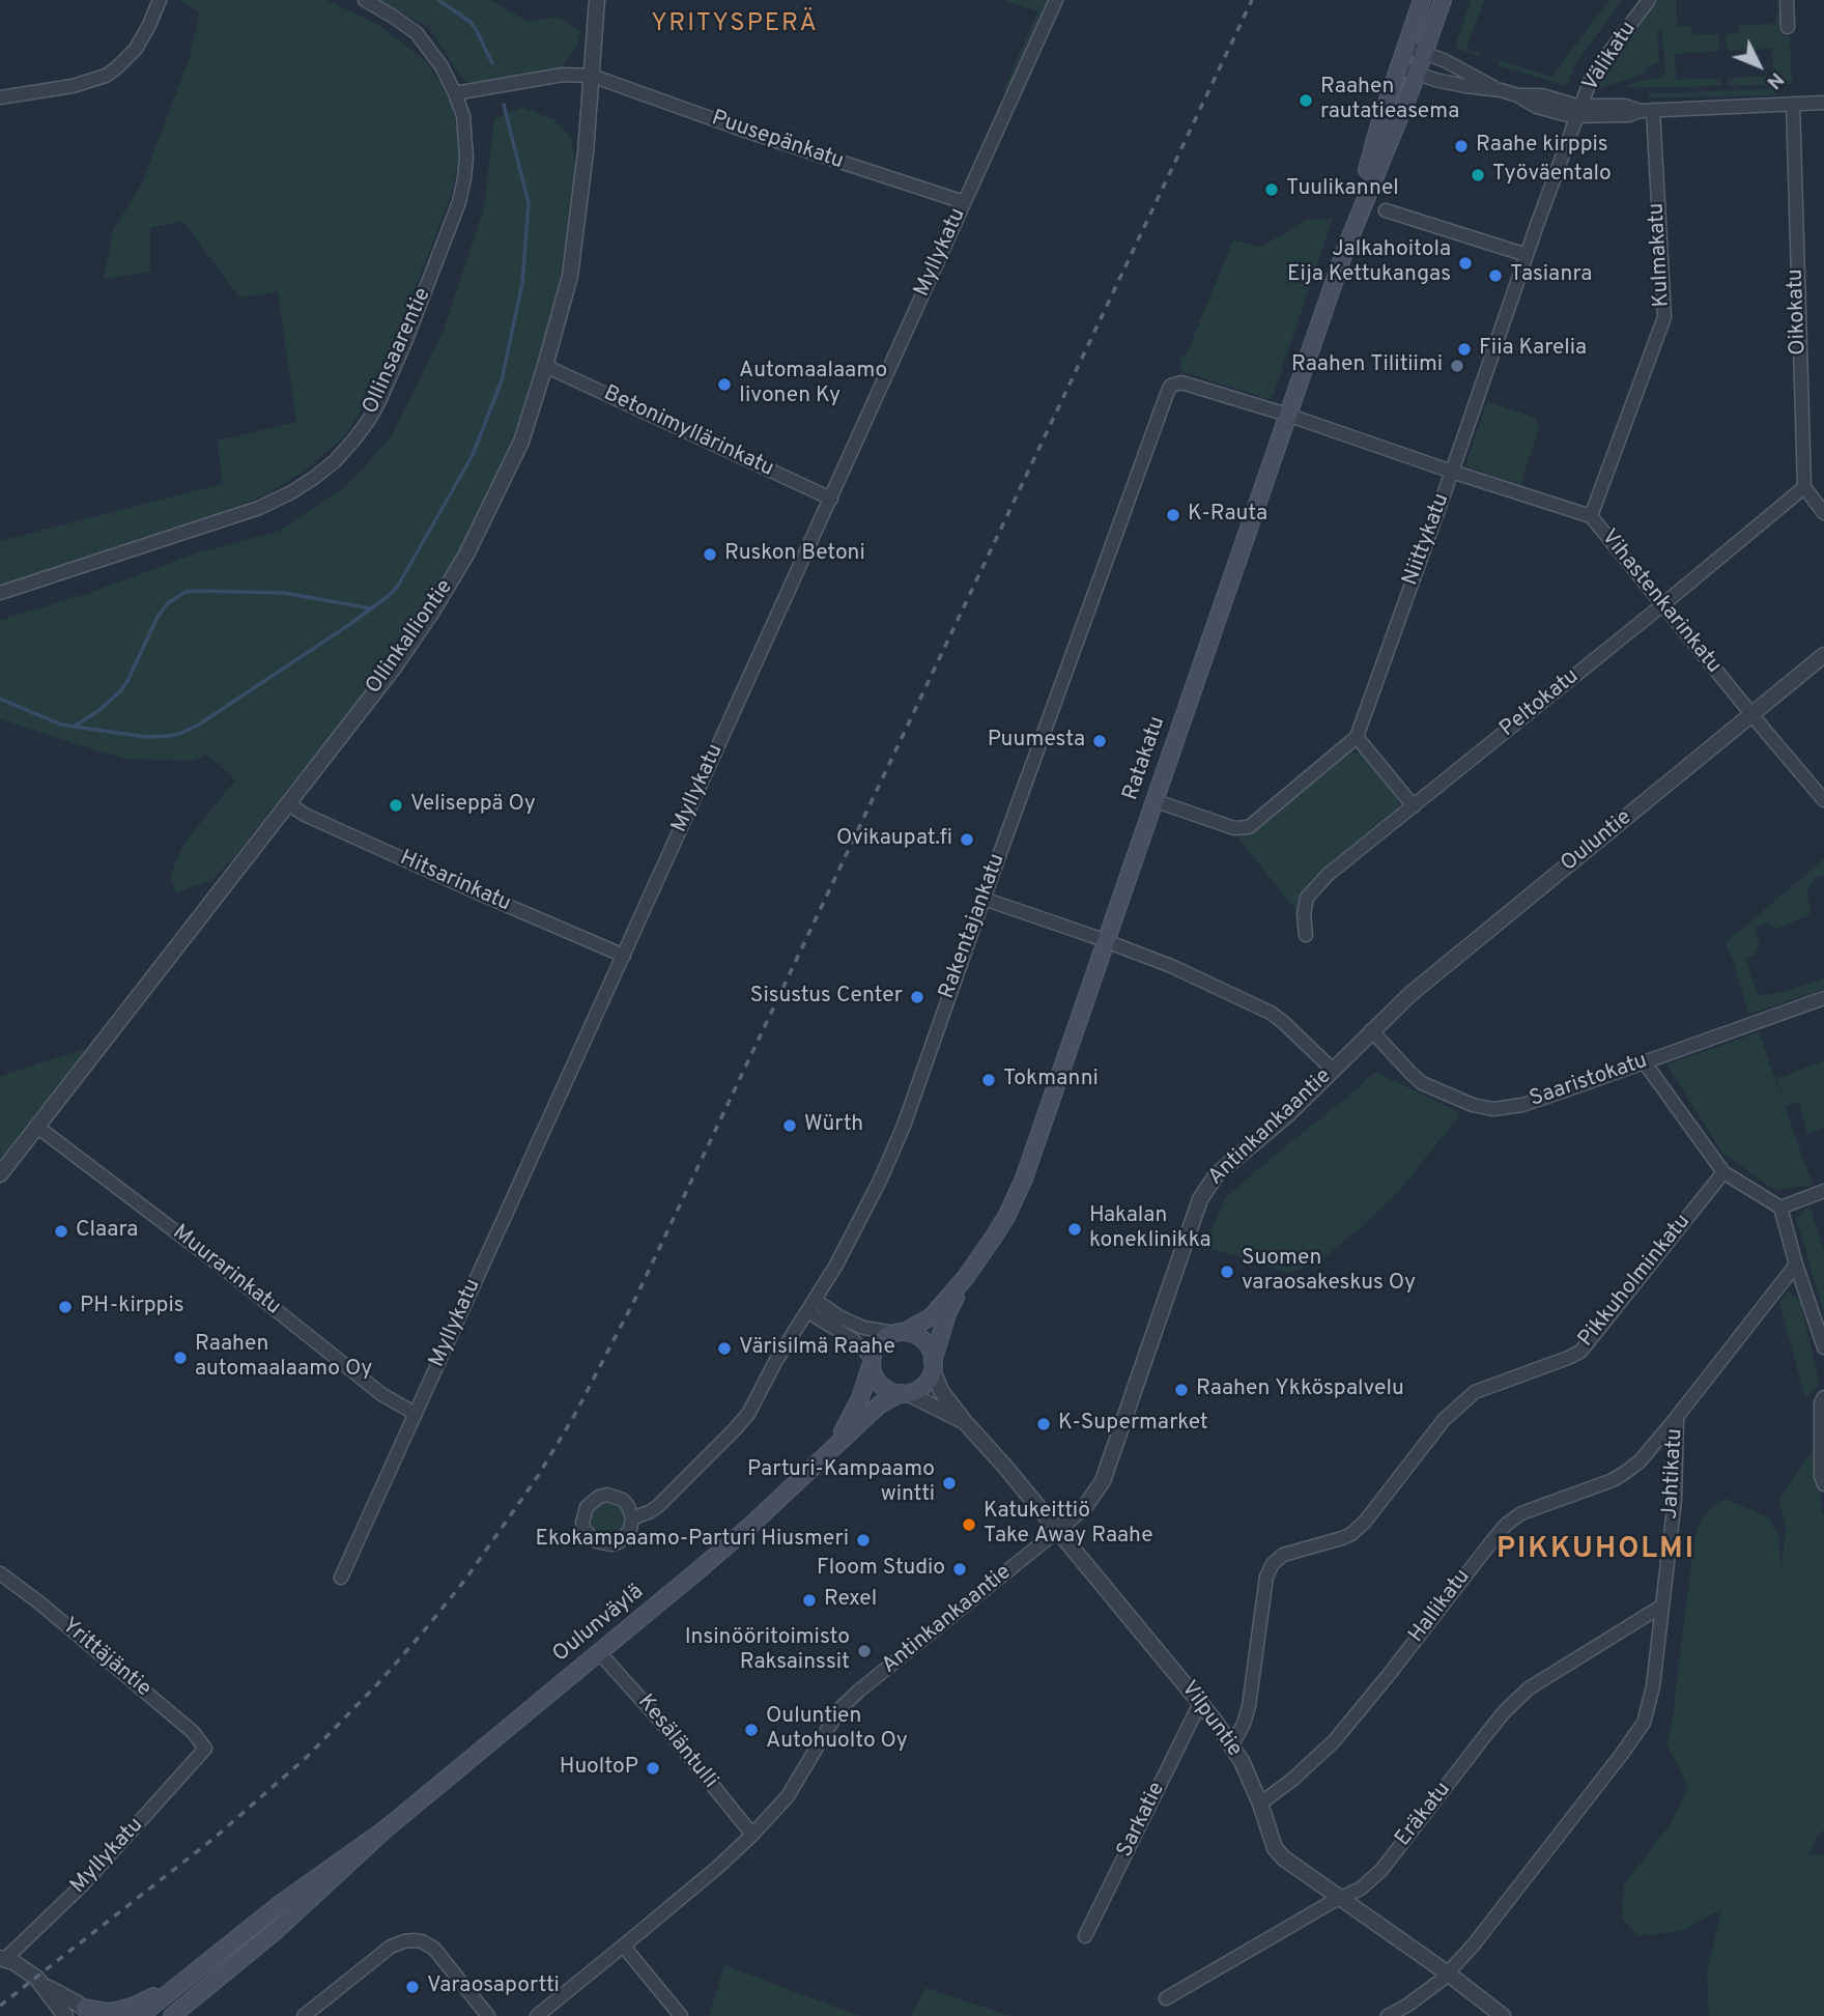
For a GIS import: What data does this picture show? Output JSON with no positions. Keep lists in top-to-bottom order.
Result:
{
  "streets": {
    "main road": ["Ratakatu", "Oulunväylä"],
    "street": [
      "Välikatu",
      "Puusepänkatu",
      "Myllykatu",
      "Kulmakatu",
      "Oikokatu",
      "Ollinsaarentie",
      "Betonimyllärinkatu",
      "Niittykatu",
      "Vihastenkarinkatu",
      "Ollinkalliontie",
      "Peltokatu",
      "Ouluntie",
      "Hitsarinkatu",
      "Rakentajankatu",
      "Saaristokatu",
      "Antinkankaantie",
      "Muurarinkatu",
      "Pikkuholminkatu",
      "Jahtikatu",
      "Hallikatu",
      "Yrittäjäntie",
      "Vilpuntie",
      "Kesäläntulli",
      "Eräkatu",
      "Sarkatie"
    ]
  },
  "crossings": [
    ["Välikatu", "Niittykatu"],
    ["Puusepänkatu", "Myllykatu"],
    ["Puusepänkatu", "Ollinkalliontie"],
    ["Myllykatu", "Betonimyllärinkatu"],
    ["Myllykatu", "Hitsarinkatu"],
    ["Myllykatu", "Muurarinkatu"],
    ["Myllykatu", "Yrittäjäntie"],
    ["Kulmakatu", "Vihastenkarinkatu"],
    ["Oikokatu", "Peltokatu"],
    ["Betonimyllärinkatu", "Ollinkalliontie"],
    ["Niittykatu", "Vihastenkarinkatu"],
    ["Vihastenkarinkatu", "Peltokatu"],
    ["Vihastenkarinkatu", "Ratakatu"],
    ["Vihastenkarinkatu", "Ouluntie"],
    ["Vihastenkarinkatu", "Rakentajankatu"],
    ["Ollinkalliontie", "Hitsarinkatu"],
    ["Ollinkalliontie", "Muurarinkatu"],
    ["Ratakatu", "Rakentajankatu"],
    ["Ratakatu", "Oulunväylä"],
    ["Ratakatu", "Vilpuntie"],
    ["Ouluntie", "Saaristokatu"],
    ["Ouluntie", "Antinkankaantie"],
    ["Saaristokatu", "Antinkankaantie"],
    ["Antinkankaantie", "Vilpuntie"],
    ["Antinkankaantie", "Kesäläntulli"],
    ["Pikkuholminkatu", "Vilpuntie"],
    ["Jahtikatu", "Hallikatu"],
    ["Jahtikatu", "Vilpuntie"],
    ["Jahtikatu", "Eräkatu"],
    ["Hallikatu", "Vilpuntie"],
    ["Oulunväylä", "Vilpuntie"],
    ["Oulunväylä", "Kesäläntulli"],
    ["Vilpuntie", "Eräkatu"],
    ["Vilpuntie", "Sarkatie"]
  ],
  "districts": ["YRITYSPERÄ", "PIKKUHOLMI"],
  "places": [
    "Raahen rautatieasema",
    "Raahe kirppis",
    "Työväentalo",
    "Tuulikannel",
    "Jalkahoitola Eija Kettukangas",
    "Tasianra",
    "Fiia Karelia",
    "Raahen Tilitiimi",
    "Automaalaamo Iivonen Ky",
    "K-Rauta",
    "Ruskon Betoni",
    "Puumesta",
    "Veliseppä Oy",
    "Ovikaupat.fi",
    "Sisustus Center",
    "Tokmanni",
    "Würth",
    "Hakalan koneklinikka",
    "Claara",
    "Suomen varaosakeskus Oy",
    "PH-kirppis",
    "Värisilmä Raahe",
    "Raahen automaalaamo Oy",
    "Raahen Ykköspalvelu",
    "K-Supermarket",
    "Parturi-Kampaamo wintti",
    "Katukeittiö Take Away Raahe",
    "Ekokampaamo-Parturi Hiusmeri",
    "Floom Studio",
    "Rexel",
    "Insinööritoimisto Raksainssit",
    "Ouluntien Autohuolto Oy",
    "HuoltoP",
    "Varaosaportti"
  ],
  "north": "bottom right"
}
